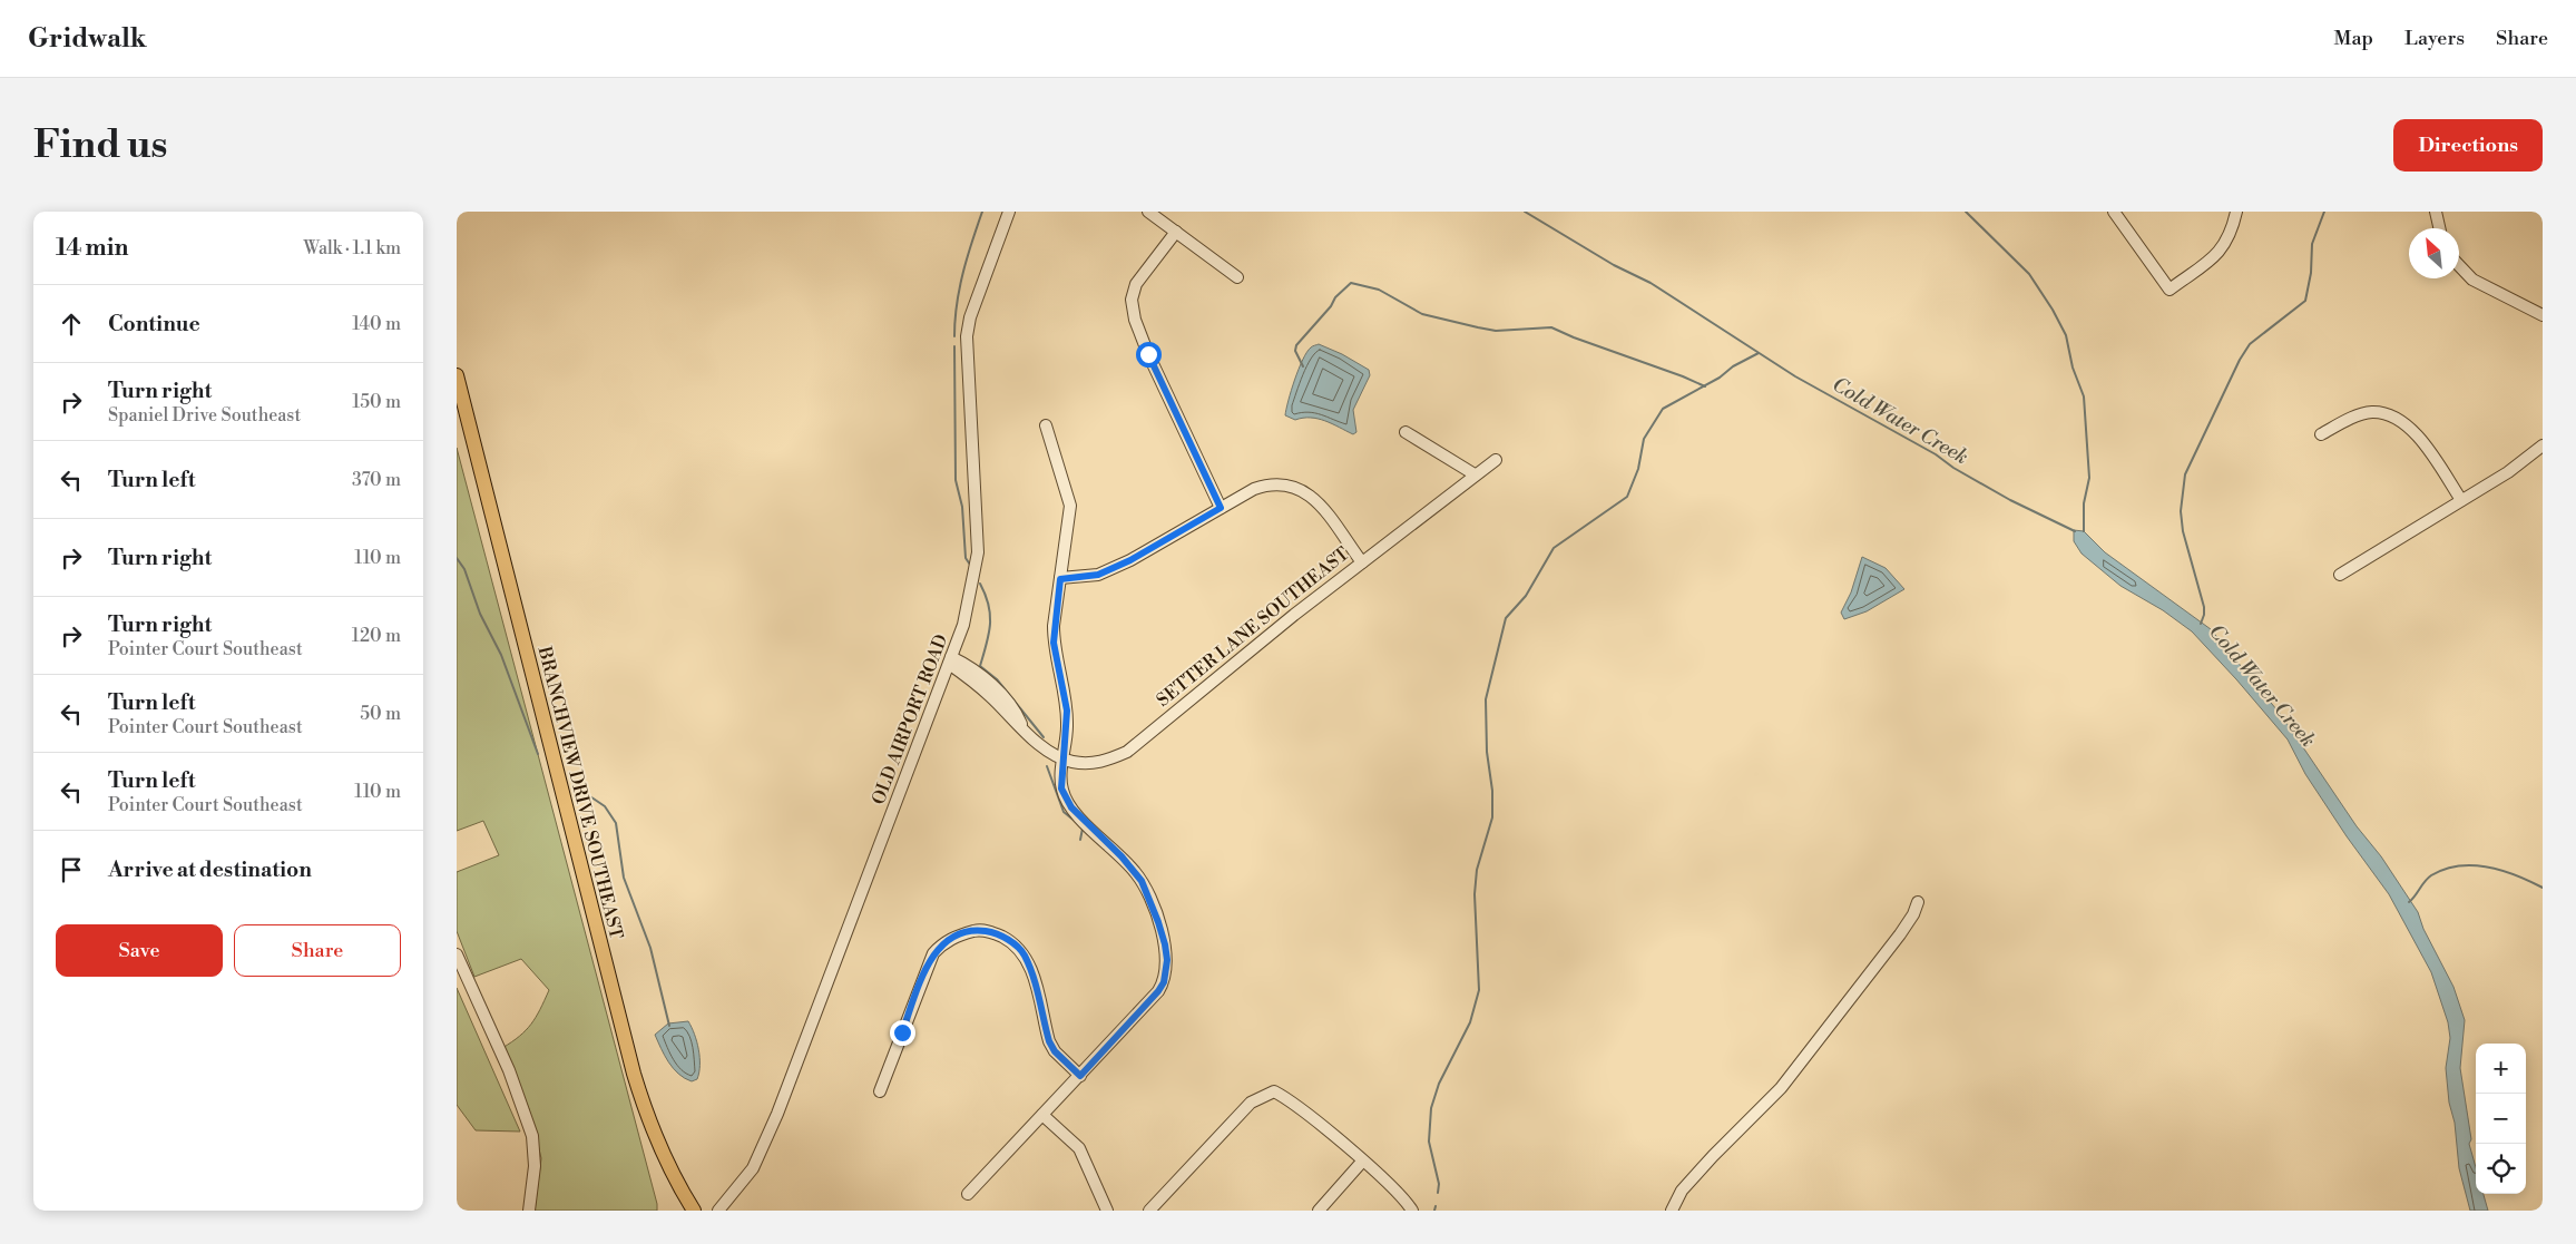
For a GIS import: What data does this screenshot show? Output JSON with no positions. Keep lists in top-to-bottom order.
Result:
{
  "streets": {
    "main road": ["BRANCHVIEW DRIVE SOUTHEAST"],
    "street": ["SETTER LANE SOUTHEAST", "OLD AIRPORT ROAD"]
  },
  "crossings": [
    ["SETTER LANE SOUTHEAST", "OLD AIRPORT ROAD"]
  ],
  "water": ["Cold Water Creek"],
  "north": "top left",
  "page": {
    "header": "Gridwalk",
    "nav": ["Map", "Layers", "Share"],
    "buttons": [
      "Directions",
      ["Save", "Share"]
    ],
    "title": "Find us",
    "heading": ["14 min", "Walk · 1.1 km"],
    "list": [
      ["Continue", "140 m"],
      ["Turn right", "Spaniel Drive Southeast", "150 m"],
      ["Turn left", "370 m"],
      ["Turn right", "110 m"],
      ["Turn right", "Pointer Court Southeast", "120 m"],
      ["Turn left", "Pointer Court Southeast", "50 m"],
      ["Turn left", "Pointer Court Southeast", "110 m"],
      "Arrive at destination"
    ],
    "map_buttons": ["+", "−"]
  }
}
